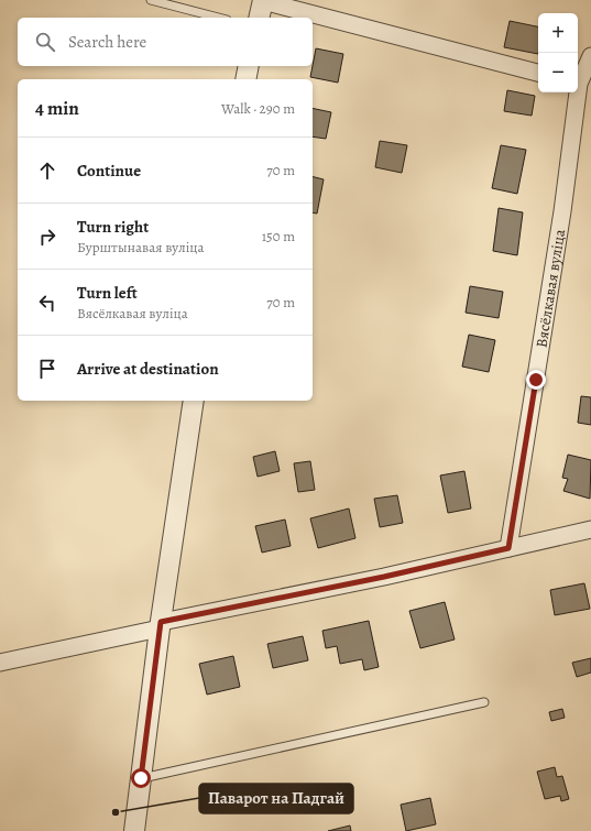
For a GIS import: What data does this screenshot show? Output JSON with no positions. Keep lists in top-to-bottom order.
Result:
{
  "streets": {
    "street": ["Вясёлкавая вуліца"]
  },
  "places": ["Паварот на Падгай"],
  "page": {
    "map_buttons": ["+", "−"],
    "search": "Search here",
    "heading": ["4 min", "Walk · 290 m"],
    "list": [
      ["Continue", "70 m"],
      ["Turn right", "Бурштынавая вуліца", "150 m"],
      ["Turn left", "Вясёлкавая вуліца", "70 m"],
      "Arrive at destination"
    ]
  }
}
